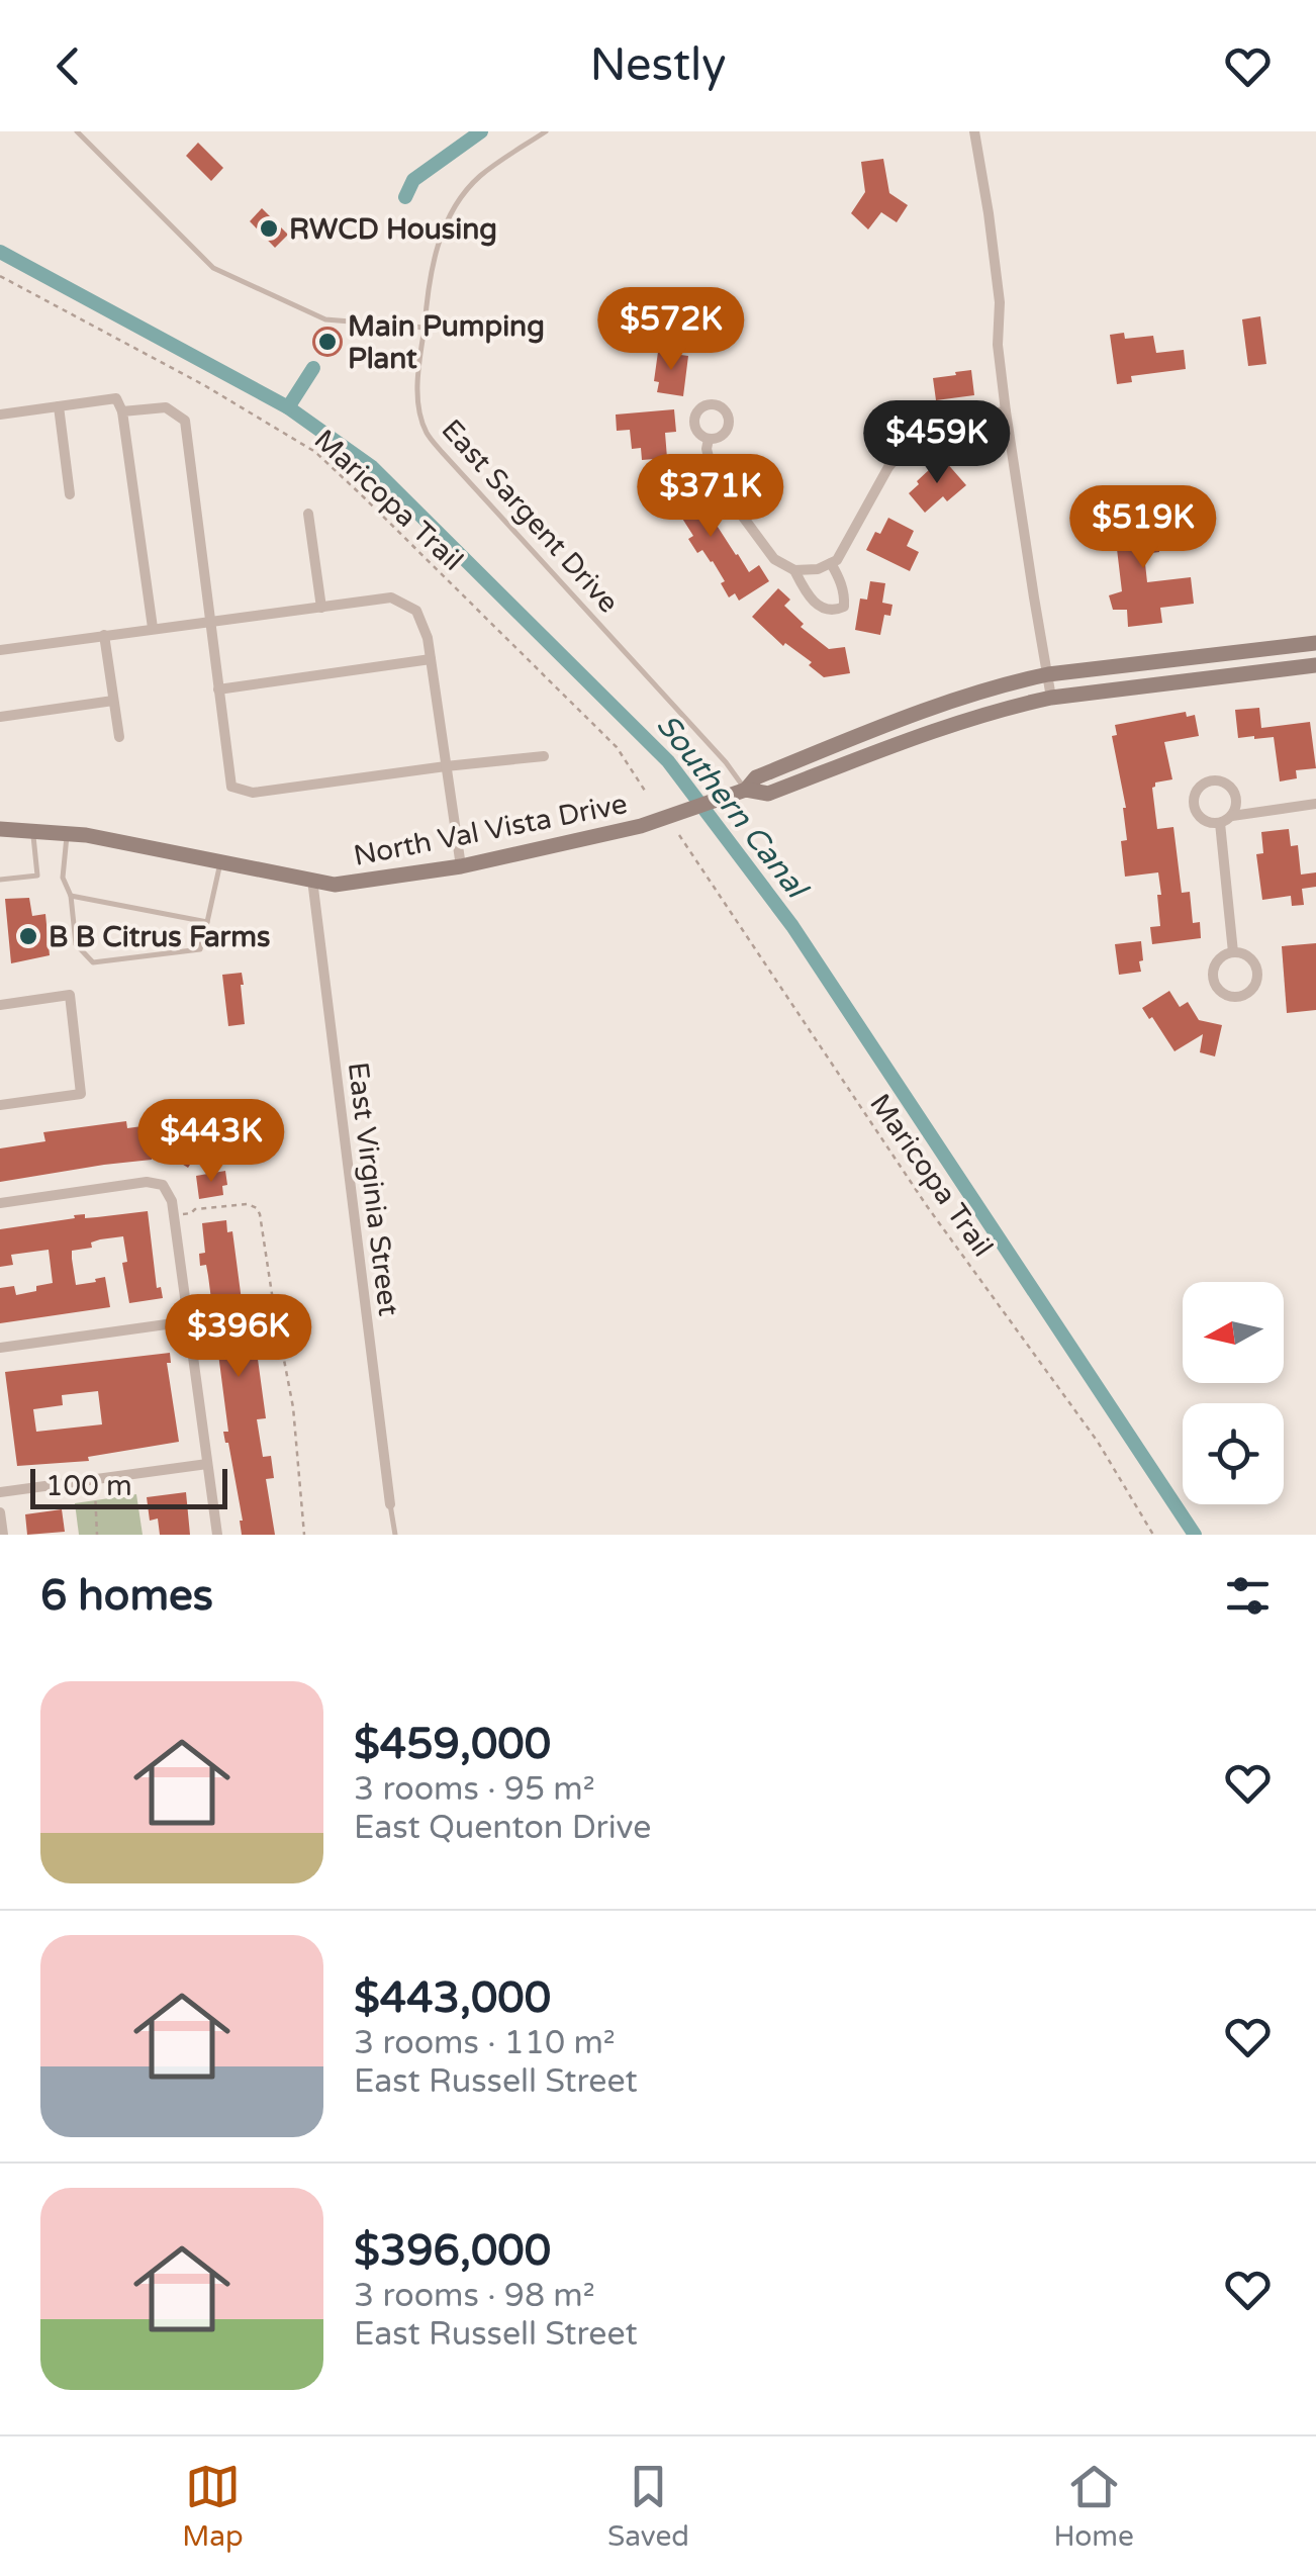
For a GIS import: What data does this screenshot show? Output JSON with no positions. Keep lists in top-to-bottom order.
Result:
{
  "streets": {
    "main road": ["North Val Vista Drive"],
    "street": ["East Virginia Street"],
    "lane": ["East Sargent Drive"],
    "path": ["Maricopa Trail"]
  },
  "crossings": [
    ["East Sargent Drive", "North Val Vista Drive"],
    ["North Val Vista Drive", "East Virginia Street"]
  ],
  "water": ["Southern Canal"],
  "places": ["RWCD Housing", "Main Pumping Plant", "B B Citrus Farms"],
  "scale_bar": "100 m",
  "north": "left",
  "page": {
    "header": "Nestly",
    "price": [
      "$572K",
      "$459K",
      "$371K",
      "$519K",
      "$443K",
      "$396K"
    ],
    "scale": "100 m",
    "heading": "6 homes",
    "list": [
      {
        "name": "$459,000",
        "note": "3 rooms · 95 m² · East Quenton Drive"
      },
      {
        "name": "$443,000",
        "note": "3 rooms · 110 m² · East Russell Street"
      },
      {
        "name": "$396,000",
        "note": "3 rooms · 98 m² · East Russell Street"
      }
    ],
    "tabs": ["Map", "Saved", "Home"]
  }
}
